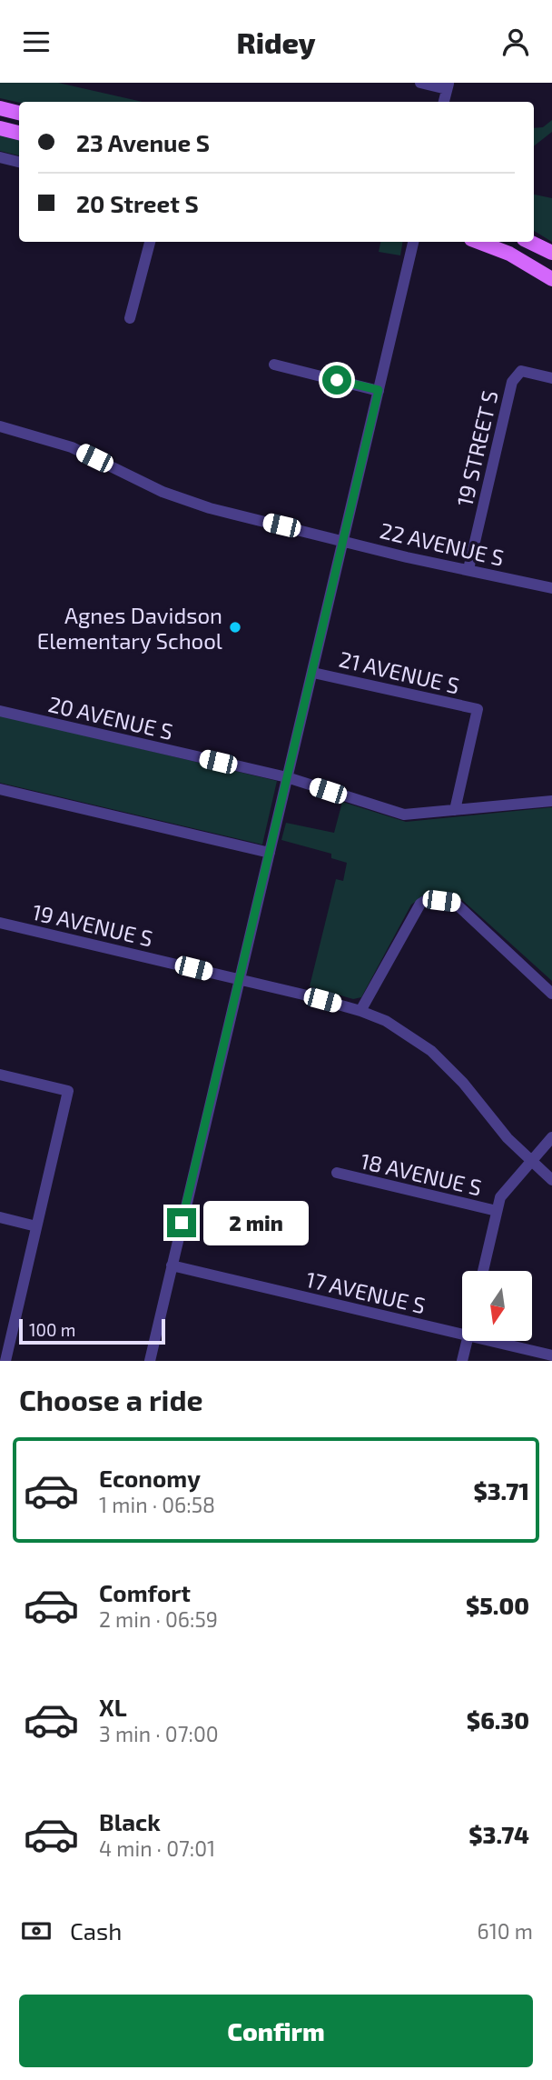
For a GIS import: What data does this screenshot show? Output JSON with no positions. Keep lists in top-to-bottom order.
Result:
{
  "streets": {
    "street": [
      "19 STREET S",
      "22 AVENUE S",
      "21 AVENUE S",
      "20 AVENUE S",
      "19 AVENUE S",
      "18 AVENUE S",
      "17 AVENUE S"
    ]
  },
  "crossings": [
    ["19 STREET S", "22 AVENUE S"],
    ["21 AVENUE S", "20 AVENUE S"]
  ],
  "places": ["Agnes Davidson Elementary School"],
  "scale_bar": "100 m",
  "north": "bottom",
  "page": {
    "header": "Ridey",
    "banner": ["23 Avenue S", "20 Street S"],
    "bubble": "2 min",
    "scale": "100 m",
    "heading": "Choose a ride",
    "list": [
      {
        "name": "Economy",
        "note": "1 min · 06:58",
        "value": "$3.71"
      },
      {
        "name": "Comfort",
        "note": "2 min · 06:59",
        "value": "$5.00"
      },
      {
        "name": "XL",
        "note": "3 min · 07:00",
        "value": "$6.30"
      },
      {
        "name": "Black",
        "note": "4 min · 07:01",
        "value": "$3.74"
      }
    ],
    "pay": ["Cash", "610 m"],
    "buttons": "Confirm"
  }
}
